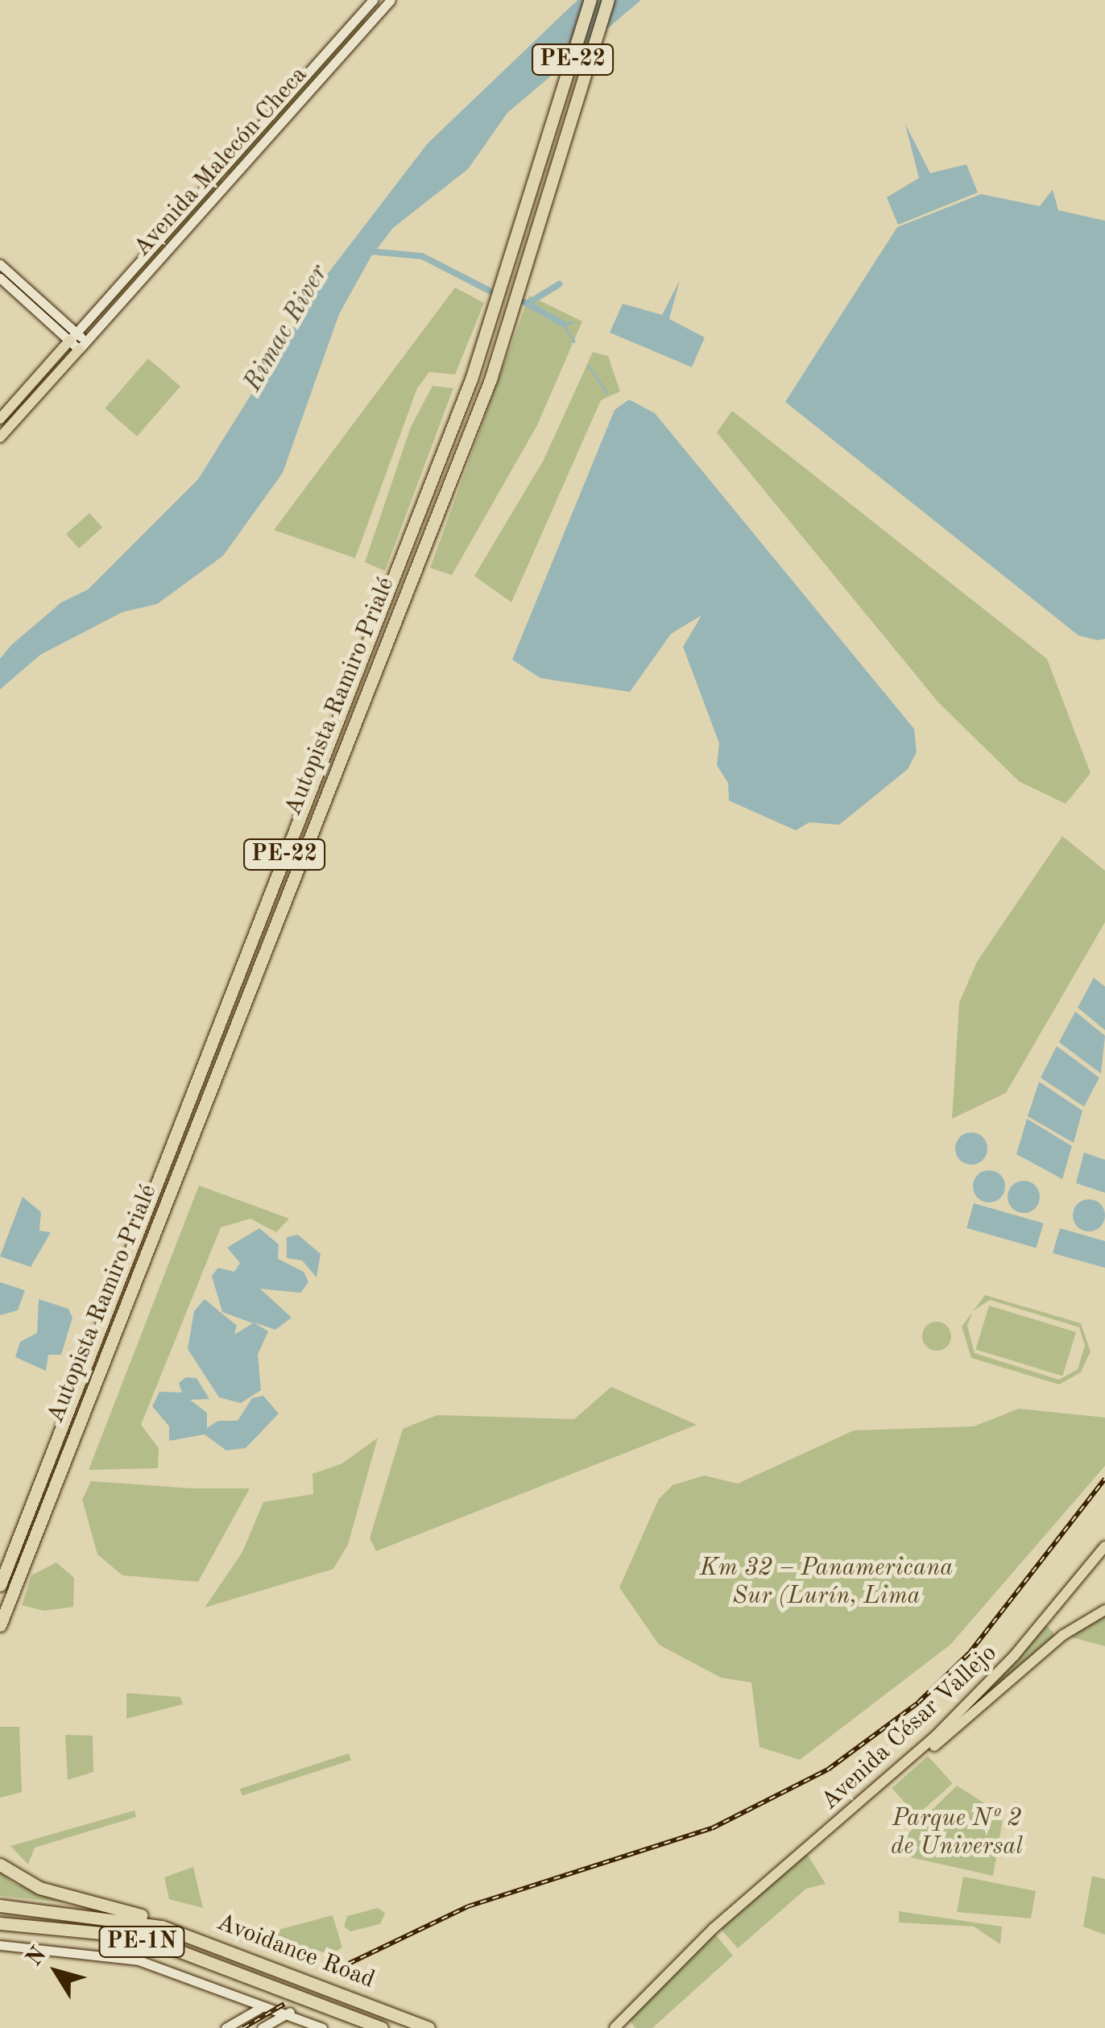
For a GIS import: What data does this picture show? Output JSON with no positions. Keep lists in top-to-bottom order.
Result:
{
  "streets": {
    "highway": [
      "PE-22",
      "Autopista Ramiro Prialé",
      "PE-1N",
      "Avoidance Road"
    ],
    "main road": ["Avenida Malecón Checa", "Avenida César Vallejo"]
  },
  "water": ["Rimac River"],
  "parks": ["Km 32 – Panamericana Sur (Lurín, Lima", "Parque Nº 2 de Universal"],
  "north": "top left"
}
